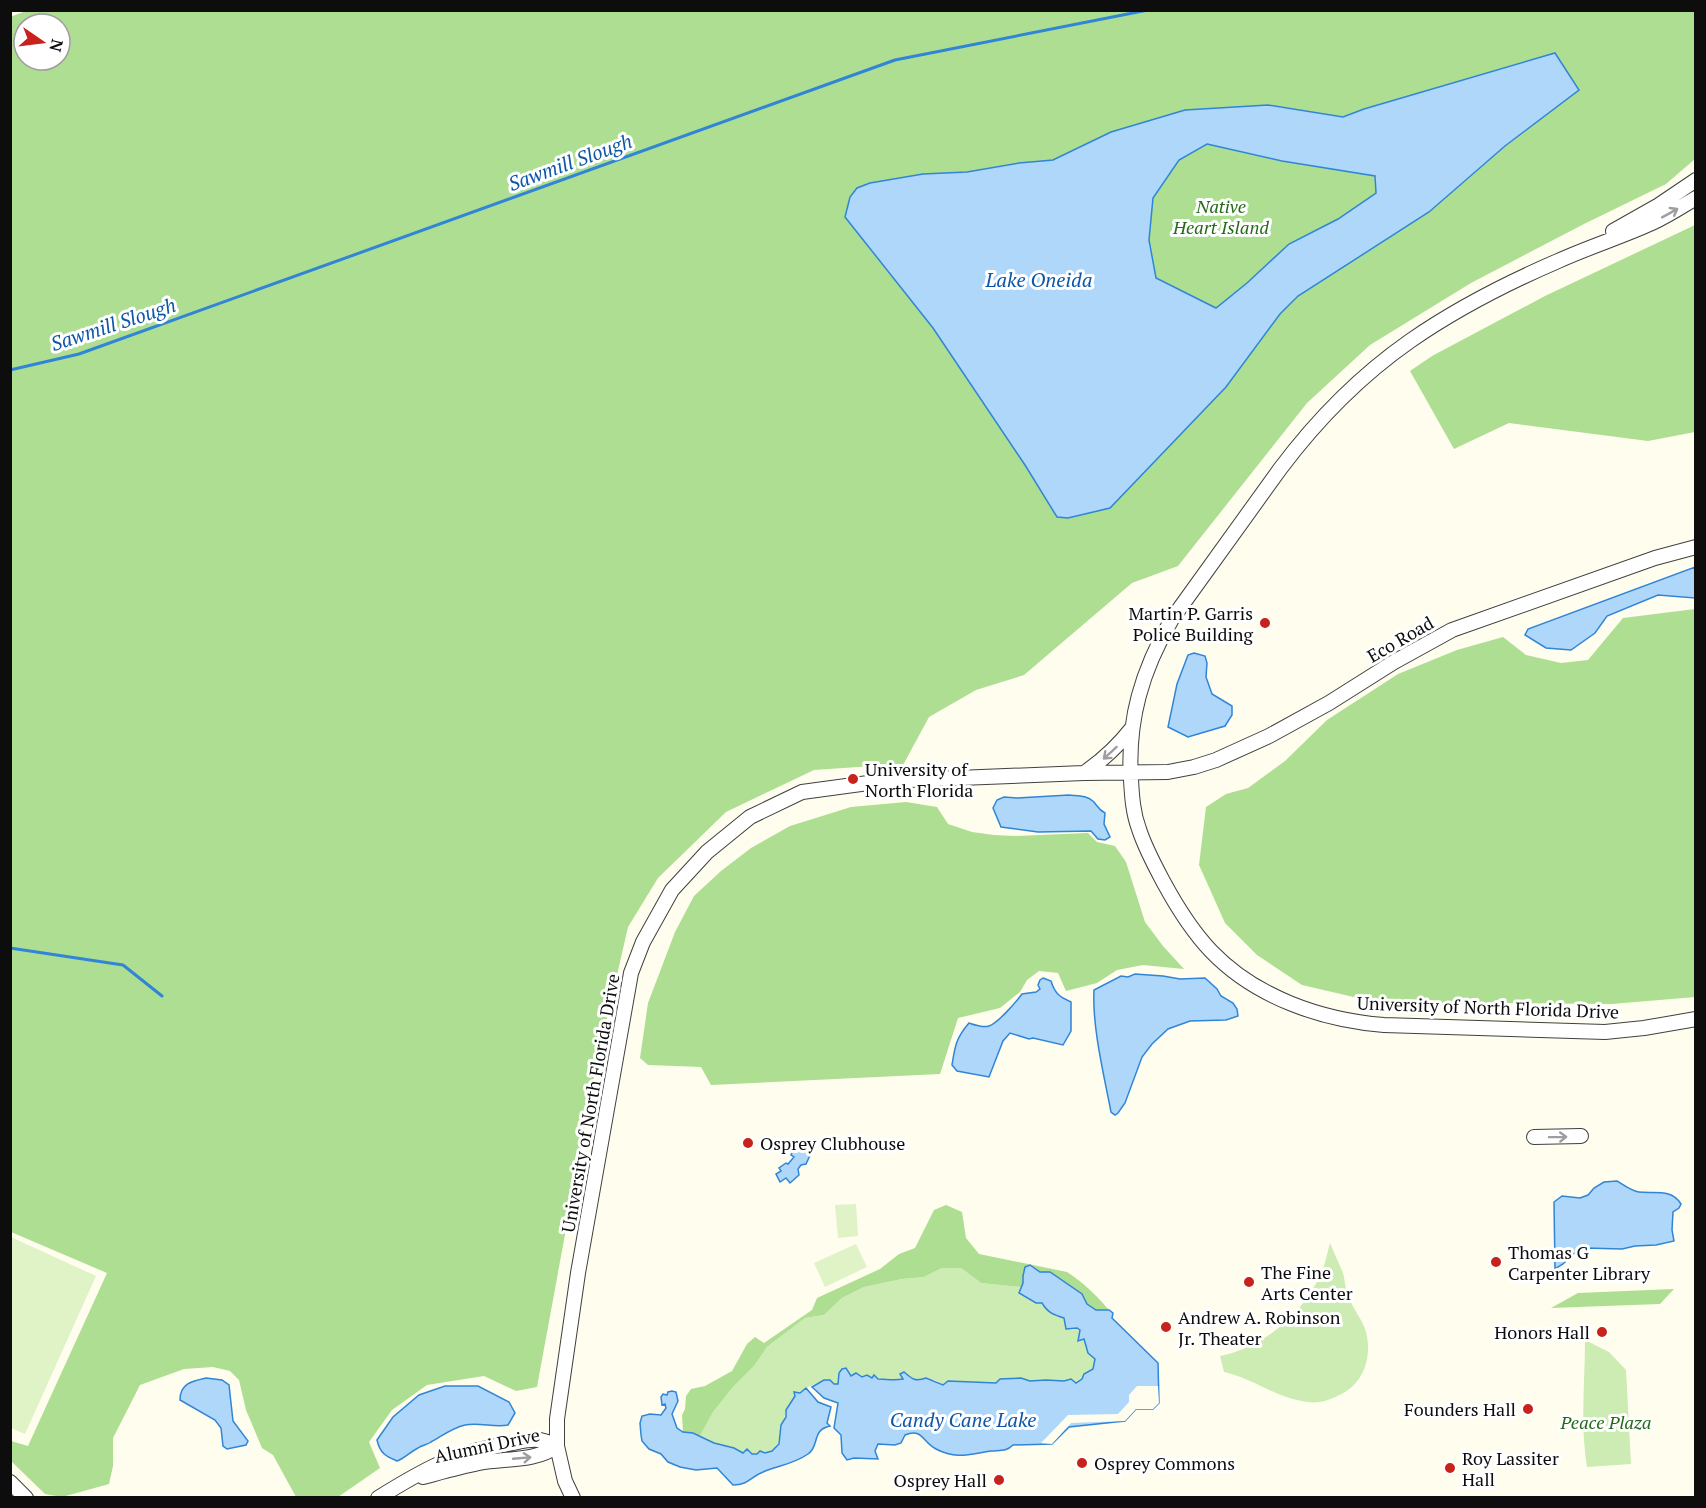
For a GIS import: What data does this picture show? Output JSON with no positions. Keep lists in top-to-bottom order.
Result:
{
  "streets": {
    "street": ["Eco Road", "University of North Florida Drive", "Alumni Drive"]
  },
  "crossings": [
    ["Eco Road", "University of North Florida Drive"],
    ["University of North Florida Drive", "Alumni Drive"]
  ],
  "water": ["Sawmill Slough", "Lake Oneida", "Candy Cane Lake"],
  "parks": ["Native Heart Island", "Peace Plaza"],
  "places": [
    "Martin P. Garris Police Building",
    "University of North Florida",
    "Osprey Clubhouse",
    "Thomas G Carpenter Library",
    "The Fine Arts Center",
    "Andrew A. Robinson Jr. Theater",
    "Honors Hall",
    "Founders Hall",
    "Osprey Commons",
    "Roy Lassiter Hall",
    "Osprey Hall"
  ],
  "north": "right"
}
